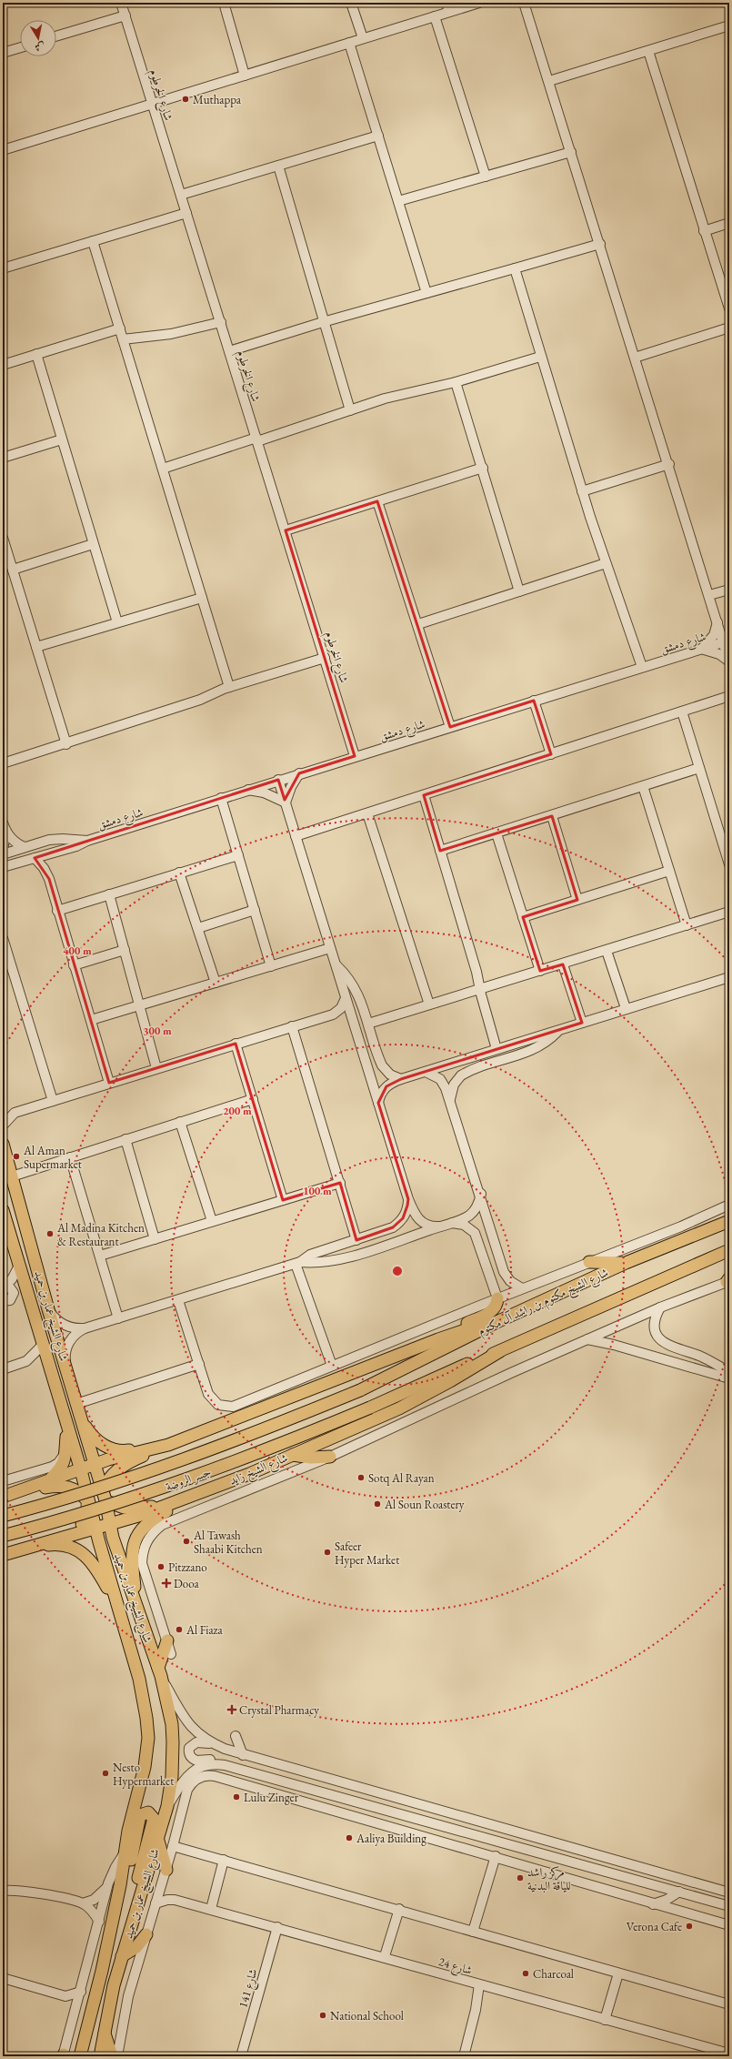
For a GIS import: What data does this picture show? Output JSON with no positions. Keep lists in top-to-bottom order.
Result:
{
  "streets": {
    "main road": [
      "شارع الشيخ مكتوم بن راشد آل مكتوم",
      "شارع الشيخ عمار بن حميد",
      "شارع الشيخ زايد",
      "جسر الروضة"
    ],
    "street": [
      "شارع الخرطوم",
      "شارع دمشق",
      "شارع 24",
      "شارع 141"
    ]
  },
  "crossings": [
    ["شارع الخرطوم", "شارع دمشق"],
    ["شارع الشيخ مكتوم بن راشد آل مكتوم", "جسر الروضة"],
    ["شارع الشيخ عمار بن حميد", "شارع الشيخ زايد"],
    ["شارع الشيخ زايد", "جسر الروضة"],
    ["شارع 24", "شارع 141"]
  ],
  "places": {
    "other": [
      "Muthappa",
      "Al Aman Supermarket",
      "Al Madina Kitchen & Restaurant",
      "Sotq Al Rayan",
      "Al Soun Roastery",
      "Al Tawash Shaabi Kitchen",
      "Safeer Hyper Market",
      "Pitzzano",
      "Al Fiaza",
      "Nesto Hypermarket",
      "Lulu Zinger",
      "Aaliya Building",
      "مركز راشد للياقة البدنية",
      "Verona Cafe",
      "Charcoal",
      "National School"
    ],
    "health": ["Dooa", "Crystal Pharmacy"]
  },
  "north": "bottom",
  "rings": [
    "400 m",
    "300 m",
    "200 m",
    "100 m"
  ]
}
